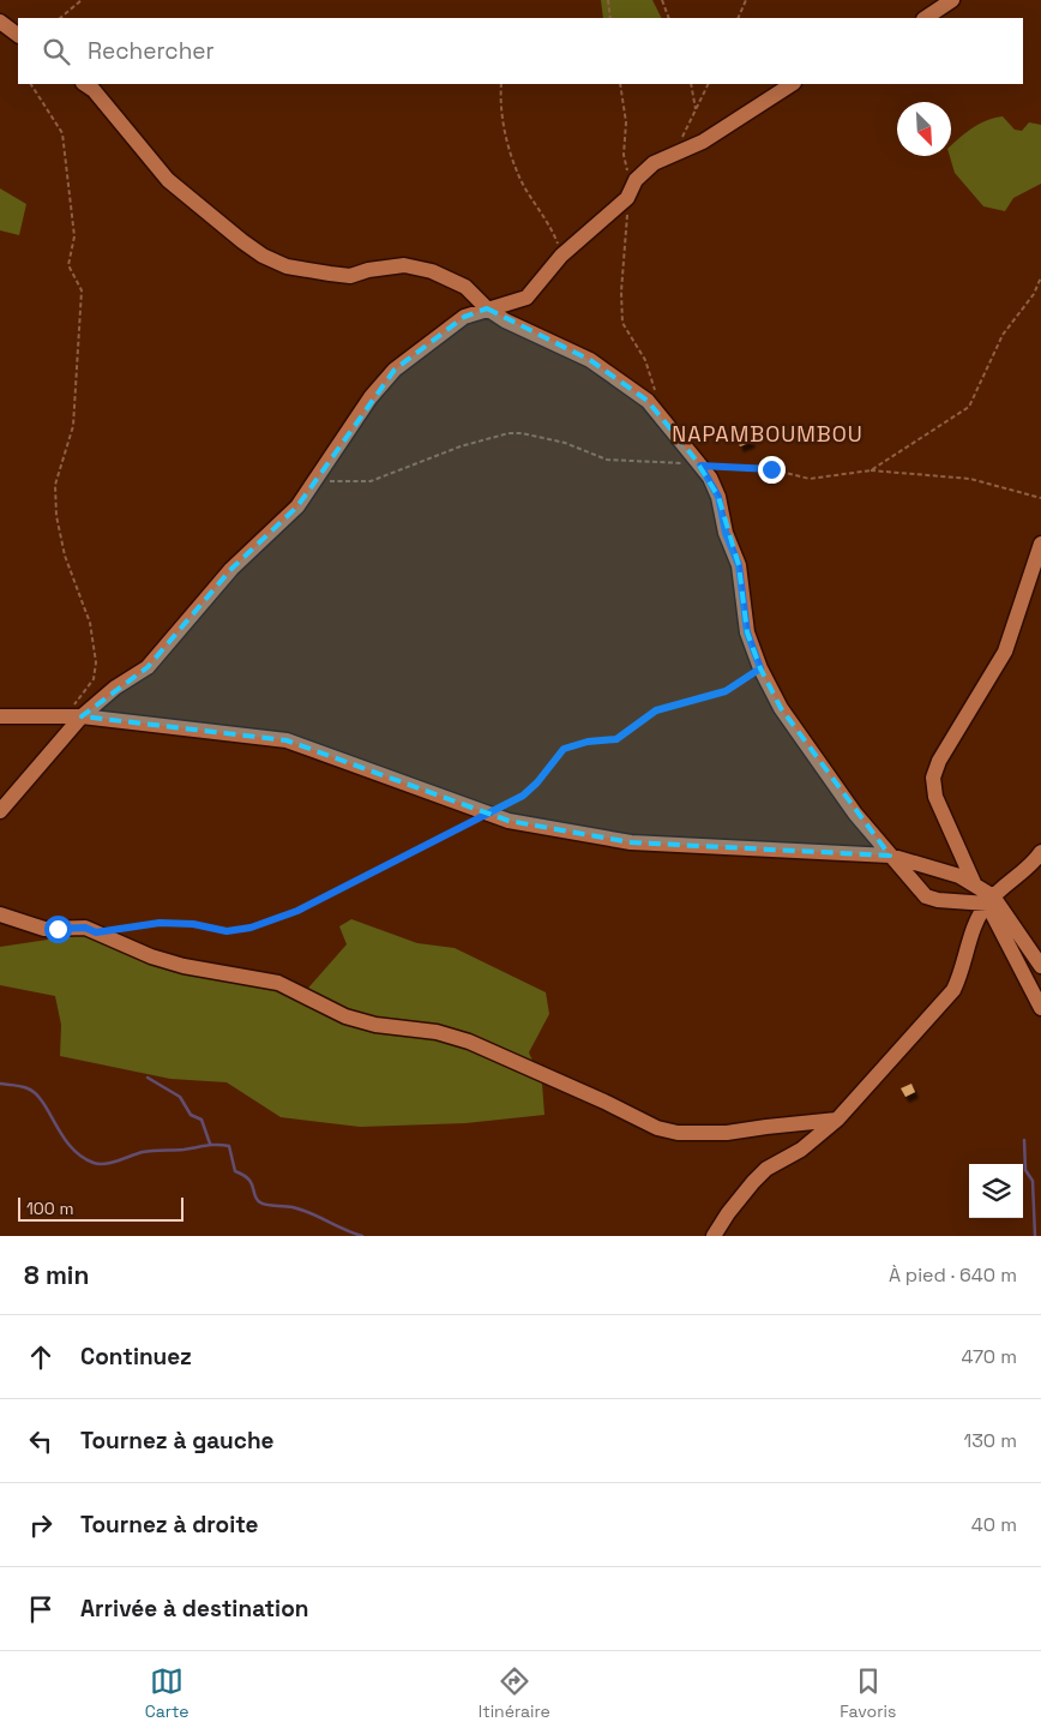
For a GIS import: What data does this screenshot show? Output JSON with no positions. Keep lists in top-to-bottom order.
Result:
{
  "districts": ["NAPAMBOUMBOU"],
  "scale_bar": "100 m",
  "north": "bottom right",
  "page": {
    "search": "Rechercher",
    "scale": "100 m",
    "heading": ["8 min", "À pied · 640 m"],
    "list": [
      ["Continuez", "470 m"],
      ["Tournez à gauche", "130 m"],
      ["Tournez à droite", "40 m"],
      "Arrivée à destination"
    ],
    "nav": ["Carte", "Itinéraire", "Favoris"]
  }
}
